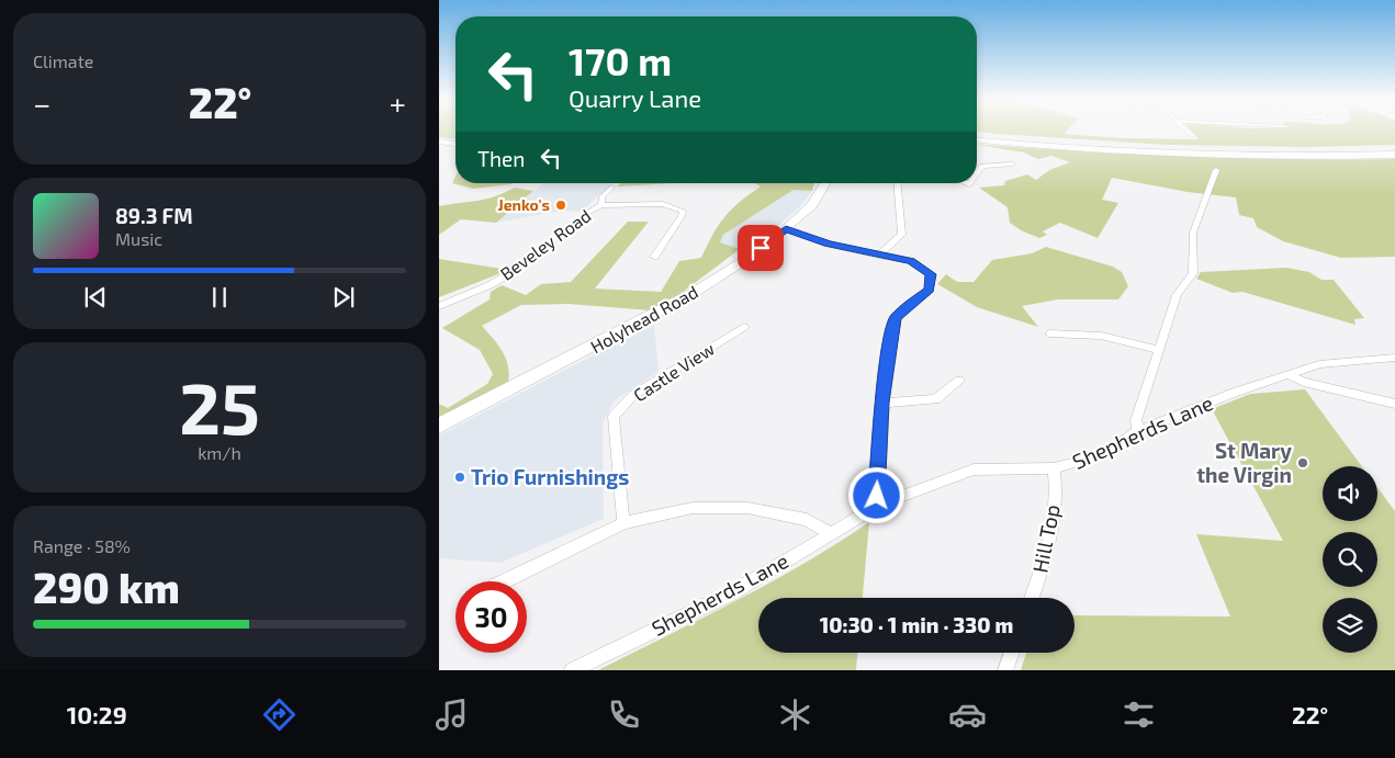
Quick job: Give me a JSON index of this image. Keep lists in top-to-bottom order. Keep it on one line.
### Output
{"streets":{"main road":["Holyhead Road"],"street":["Beveley Road","Castle View","Shepherds Lane","Hill Top"]},"crossings":[["Shepherds Lane","Hill Top"]],"places":["Jenko's","St Mary the Virgin","Trio Furnishings"],"page":{"tile":["Climate",["25","km/h"],["Range · 58%","290 km"]],"turn":["170 m","Quarry Lane"],"heat":["−","22°","+"],"then":"Then","song":["89.3 FM","Music"],"limit":"30","trip":"10:30 · 1 min · 330 m","tabs":["10:29","22°"]}}
